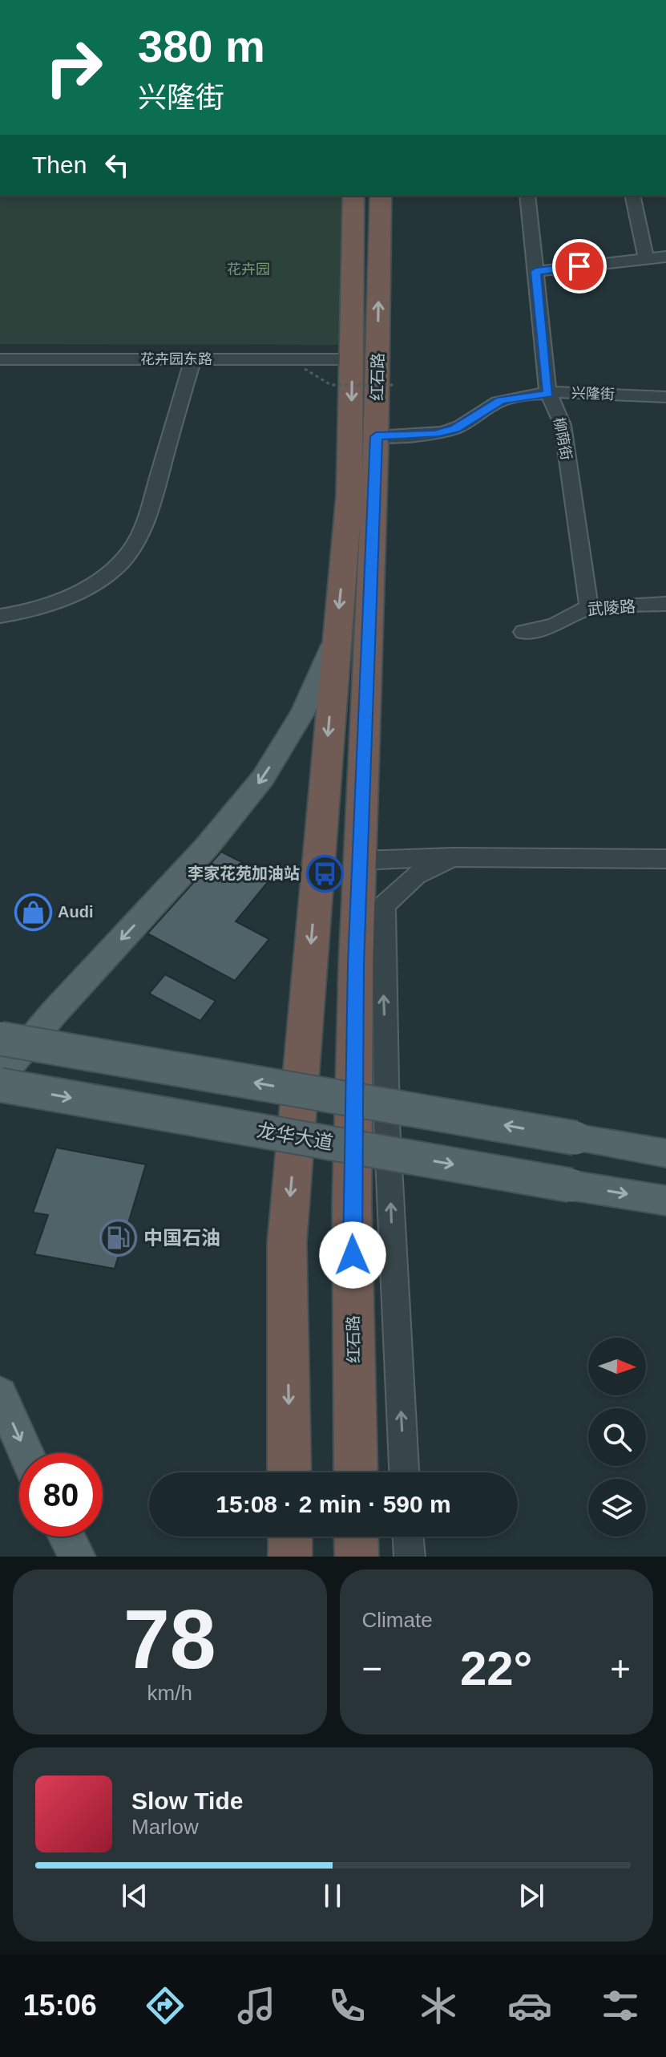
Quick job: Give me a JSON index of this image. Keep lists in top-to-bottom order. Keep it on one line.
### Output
{"streets":{"highway":["红石路"],"main road":["龙华大道"],"street":["花卉园东路","兴隆街","柳荫街","武陵路"]},"crossings":[["花卉园东路","红石路"],["红石路","兴隆街"],["兴隆街","柳荫街"],["柳荫街","武陵路"]],"parks":["花卉园"],"places":{"bus stop":["李家花苑加油站"],"shop":["Audi"],"fuel station":["中国石油"]},"north":"right","page":{"turn":["380 m","兴隆街"],"then":"Then","limit":"80","trip":"15:08 · 2 min · 590 m","tile":[["78","km/h"],"Climate"],"heat":["−","22°","+"],"song":["Slow Tide","Marlow"],"tabs":"15:06"}}
